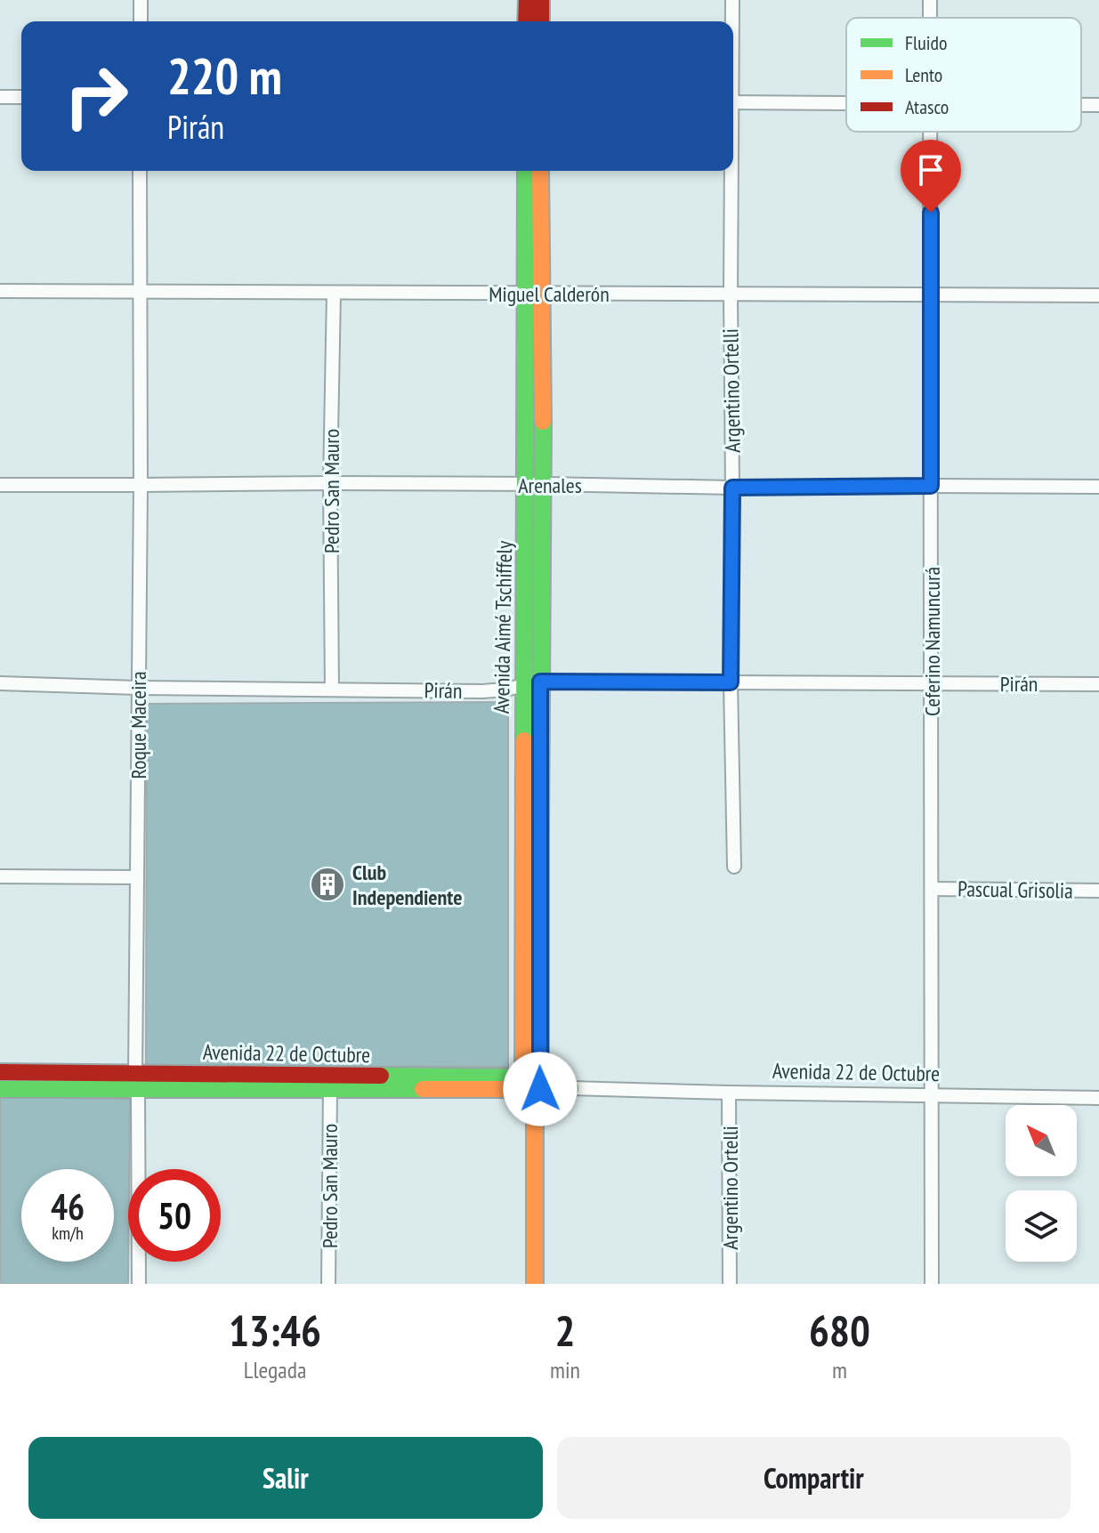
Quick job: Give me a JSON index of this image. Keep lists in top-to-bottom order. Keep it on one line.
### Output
{"streets":{"main road":["Avenida Aimé Tschiffely","Avenida 22 de Octubre"],"street":["Miguel Calderón","Argentino Ortelli","Arenales","Pedro San Mauro","Ceferino Namuncurá","Pirán","Roque Maceira","Pascual Grisolia"]},"crossings":[["Miguel Calderón","Argentino Ortelli"],["Miguel Calderón","Pedro San Mauro"],["Miguel Calderón","Avenida Aimé Tschiffely"],["Miguel Calderón","Ceferino Namuncurá"],["Miguel Calderón","Roque Maceira"],["Argentino Ortelli","Arenales"],["Argentino Ortelli","Pirán"],["Argentino Ortelli","Avenida 22 de Octubre"],["Arenales","Pedro San Mauro"],["Arenales","Avenida Aimé Tschiffely"],["Arenales","Ceferino Namuncurá"],["Arenales","Roque Maceira"],["Pedro San Mauro","Pirán"],["Pedro San Mauro","Avenida 22 de Octubre"],["Avenida Aimé Tschiffely","Pirán"],["Avenida Aimé Tschiffely","Avenida 22 de Octubre"],["Ceferino Namuncurá","Pirán"],["Ceferino Namuncurá","Pascual Grisolia"],["Ceferino Namuncurá","Avenida 22 de Octubre"],["Pirán","Roque Maceira"],["Roque Maceira","Avenida 22 de Octubre"]],"places":{"building":["Club Independiente"]},"legend":["Fluido","Lento","Atasco"],"north":"top left","page":{"turn":["220 m","Pirán"],"speed":"46 km/h","limit":"50","eta":["13:46","Llegada","2","min","680","m"],"buttons":["Salir","Compartir"]}}
